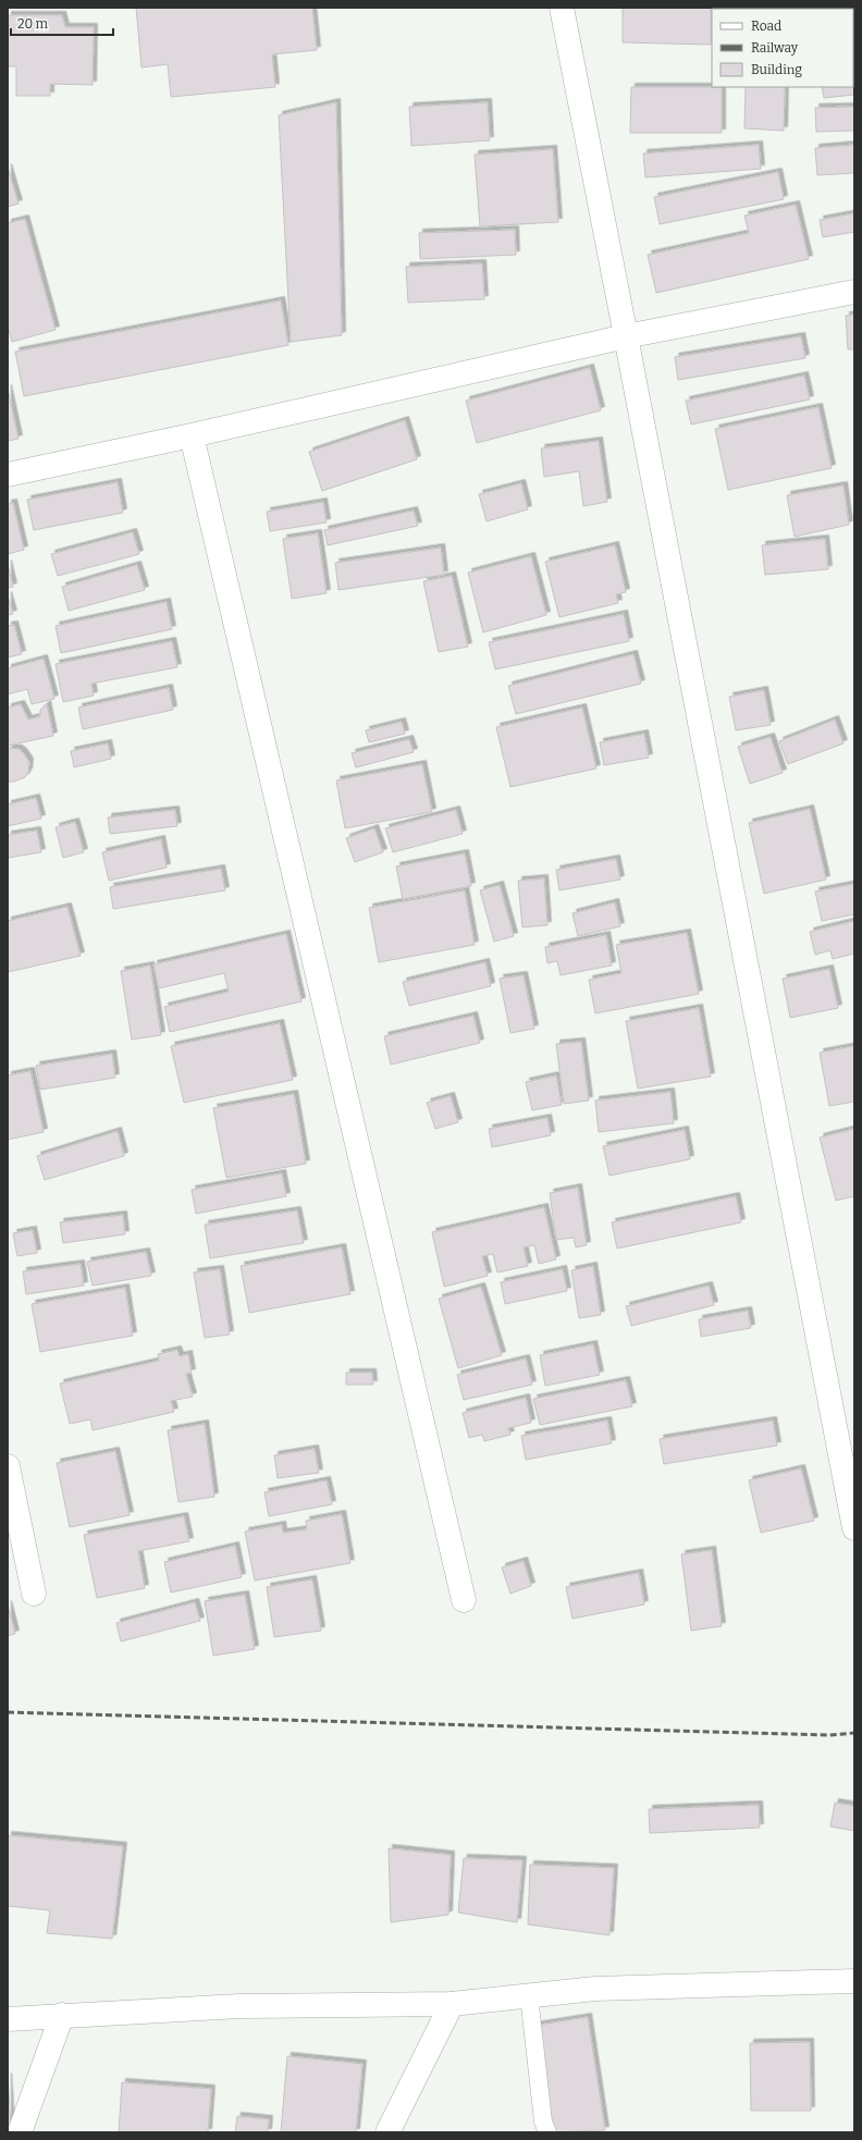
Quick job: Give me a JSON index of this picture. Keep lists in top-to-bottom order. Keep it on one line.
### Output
{"legend":["Road","Railway","Building"],"scale_bar":"20 m"}
